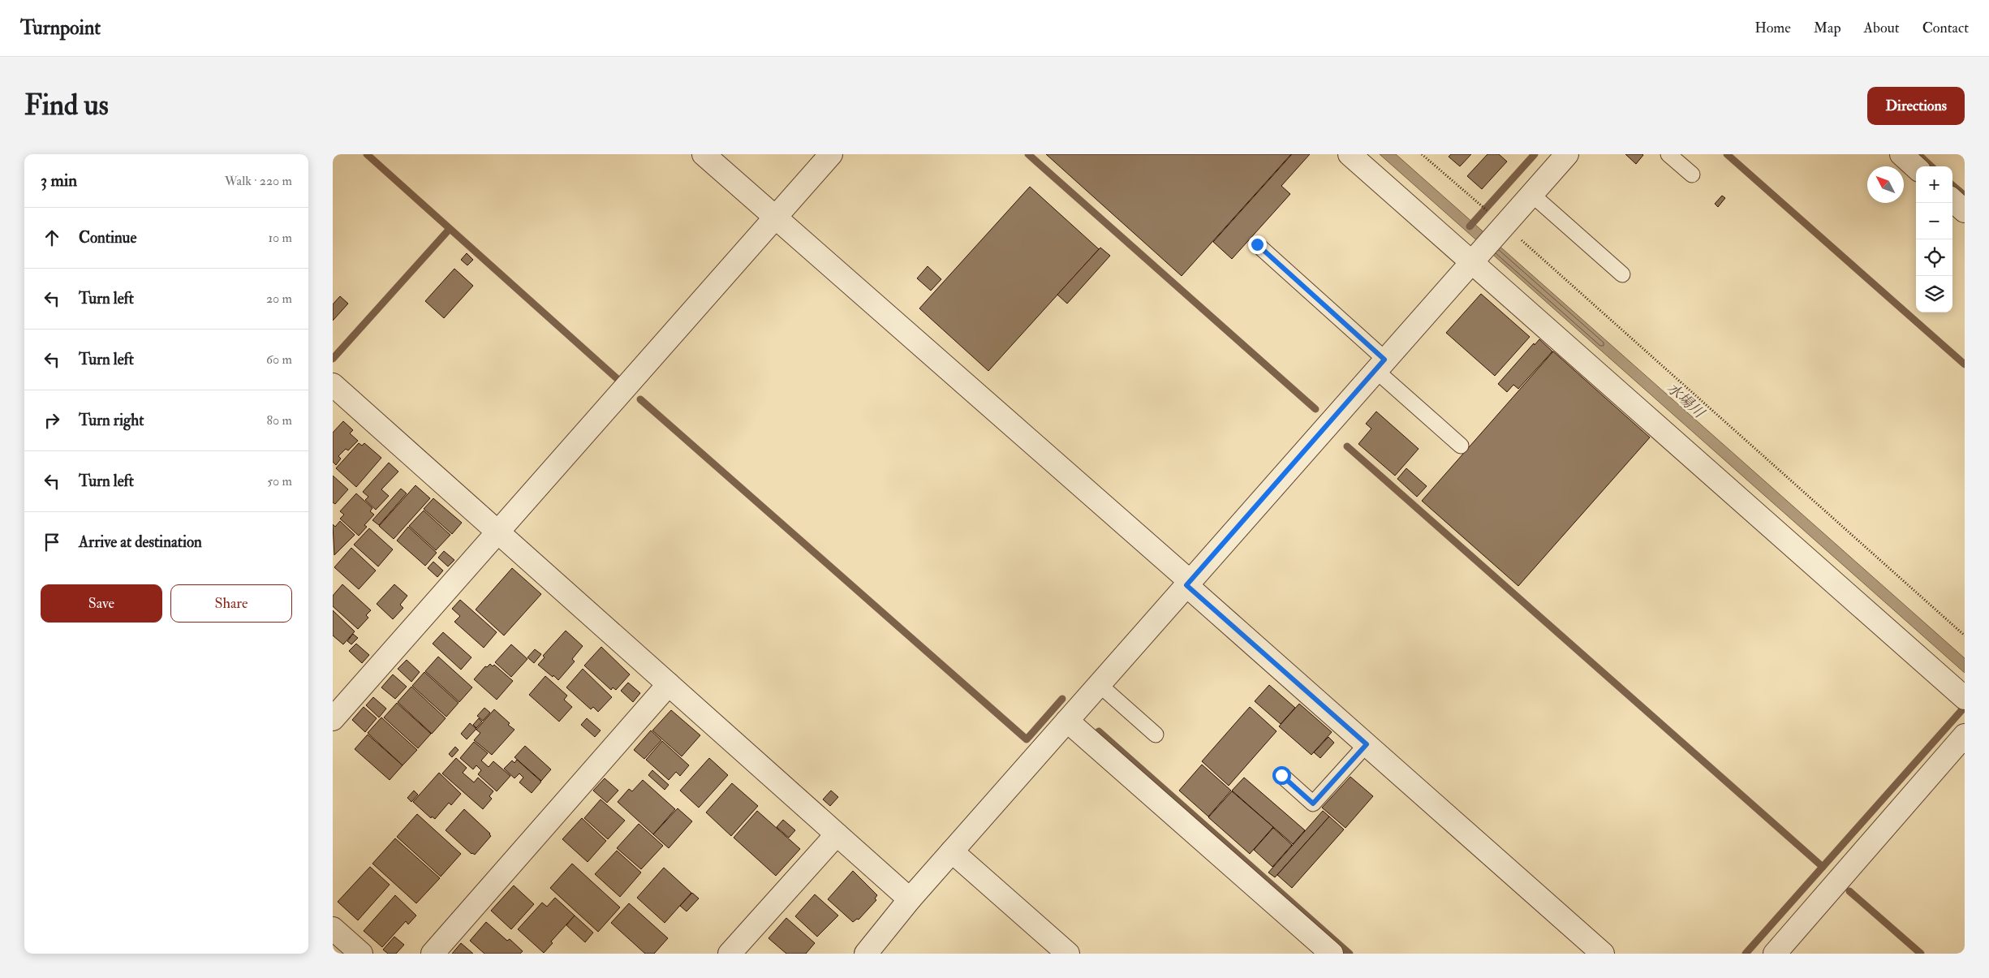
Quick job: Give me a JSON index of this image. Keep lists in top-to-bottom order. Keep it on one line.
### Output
{"water":["水場川"],"north":"top left","page":{"header":"Turnpoint","nav":["Home","Map","About","Contact"],"buttons":["Directions",["Save","Share"]],"title":"Find us","heading":["3 min","Walk · 220 m"],"map_buttons":["+","−"],"list":[["Continue","10 m"],["Turn left","20 m"],["Turn left","60 m"],["Turn right","80 m"],["Turn left","50 m"],"Arrive at destination"]}}
